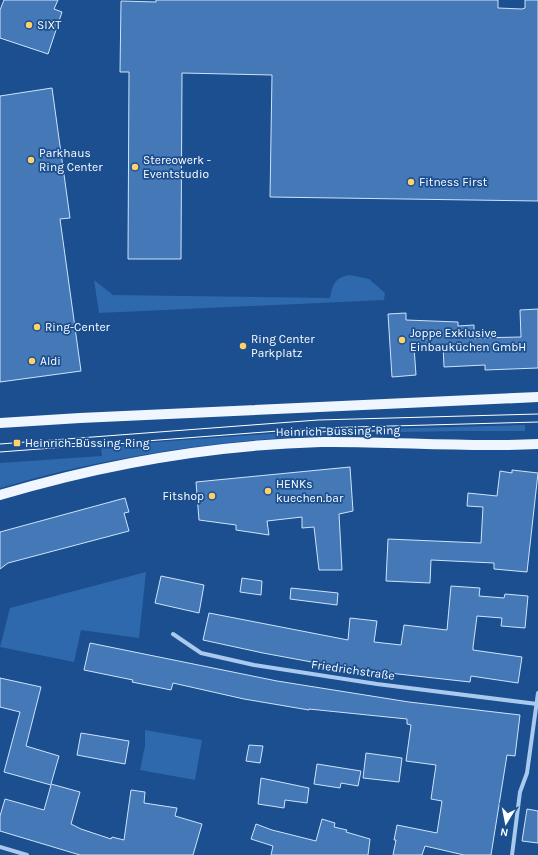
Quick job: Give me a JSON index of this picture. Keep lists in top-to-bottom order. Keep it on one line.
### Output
{"streets":{"main road":["Heinrich-Büssing-Ring"],"street":["Friedrichstraße"]},"places":{"other":["SIXT","Parkhaus Ring Center","Stereowerk - Eventstudio","Fitness First","Ring-Center","Joppe Exklusive Einbauküchen GmbH","Ring Center Parkplatz","Aldi","HENKs kuechen.bar","Fitshop"],"transit":["Heinrich-Büssing-Ring"]},"north":"bottom"}
